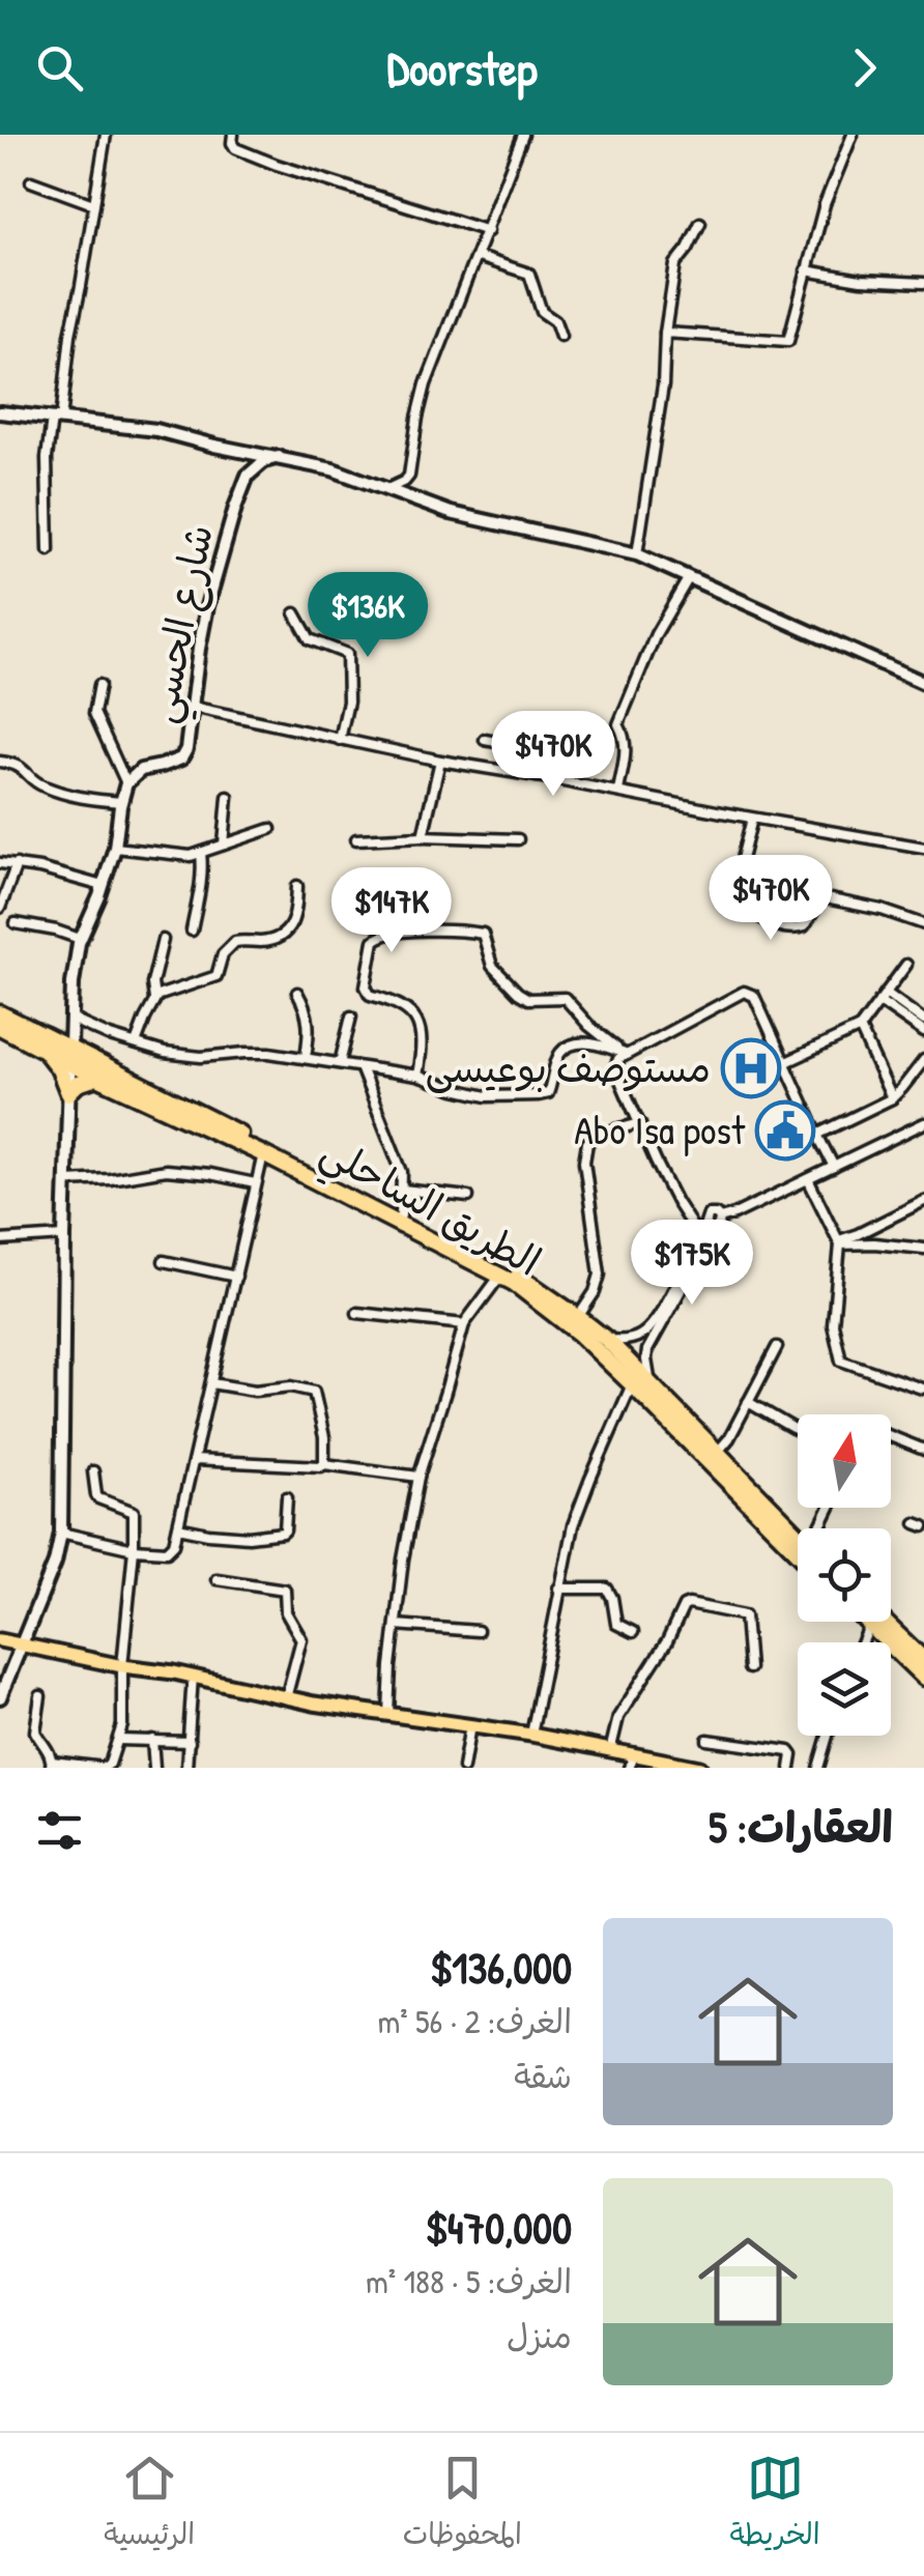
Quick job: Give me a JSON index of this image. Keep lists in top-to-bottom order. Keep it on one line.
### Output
{"streets":{"highway":["الطريق الساحلي"],"street":["شارع الحسي"]},"places":{"hospital":["مستوصف بوعيسى"],"public building":["Abo Isa post"]},"north":"top","page":{"header":"Doorstep","price":["$136K","$470K","$470K","$147K","$175K"],"heading":"العقارات: 5","list":[{"name":"$136,000","note":"الغرف: 2 · 56 m² · شقة"},{"name":"$470,000","note":"الغرف: 5 · 188 m² · منزل"}],"tabs":["الخريطة","المحفوظات","الرئيسية"]}}
